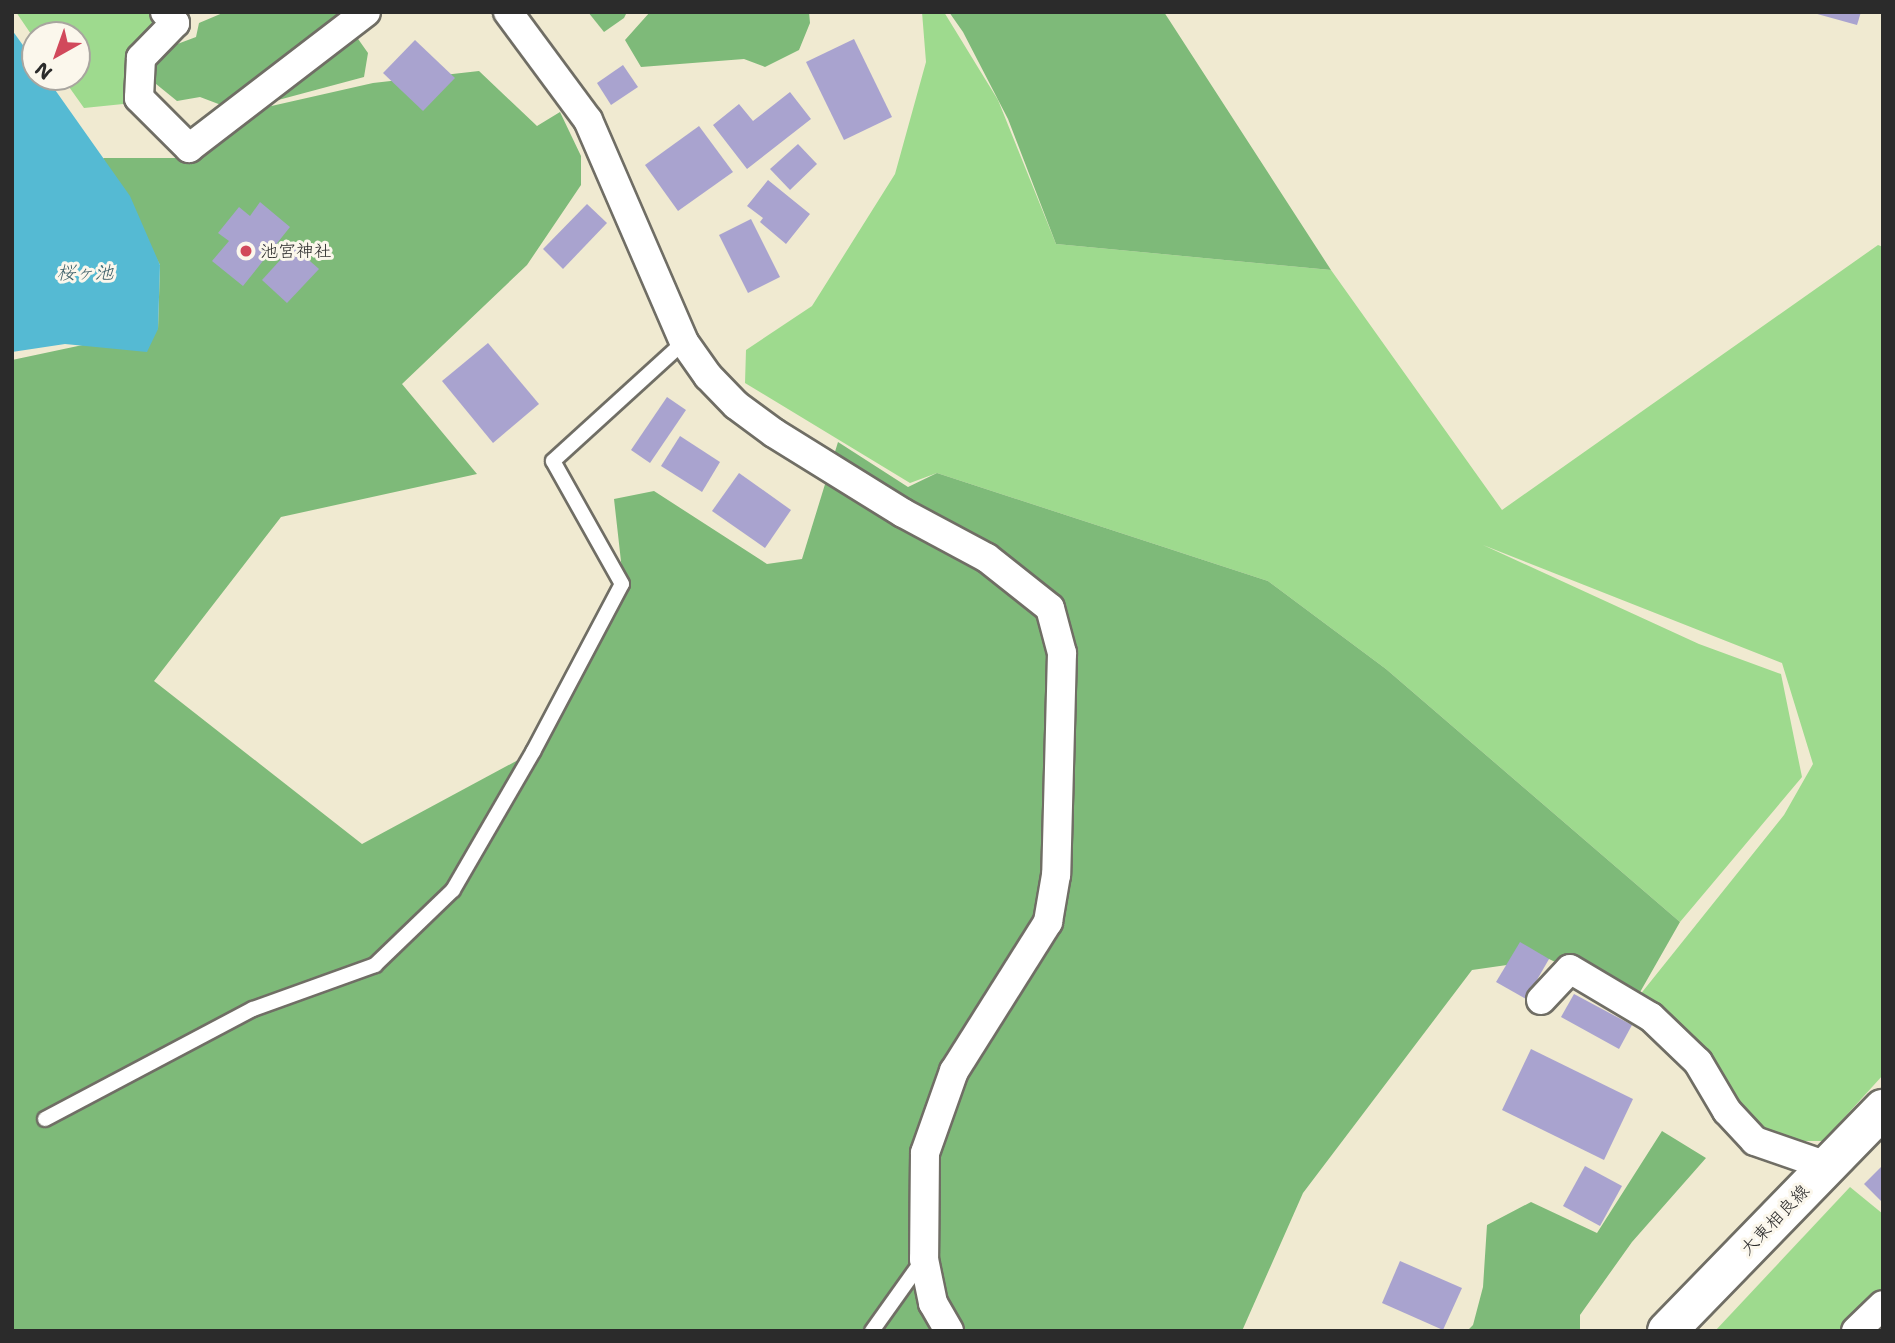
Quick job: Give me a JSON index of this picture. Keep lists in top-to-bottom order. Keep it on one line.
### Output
{"streets":{"main road":["大東相良線"]},"water":["桜ヶ池"],"places":["池宮神社"],"north":"bottom left"}
